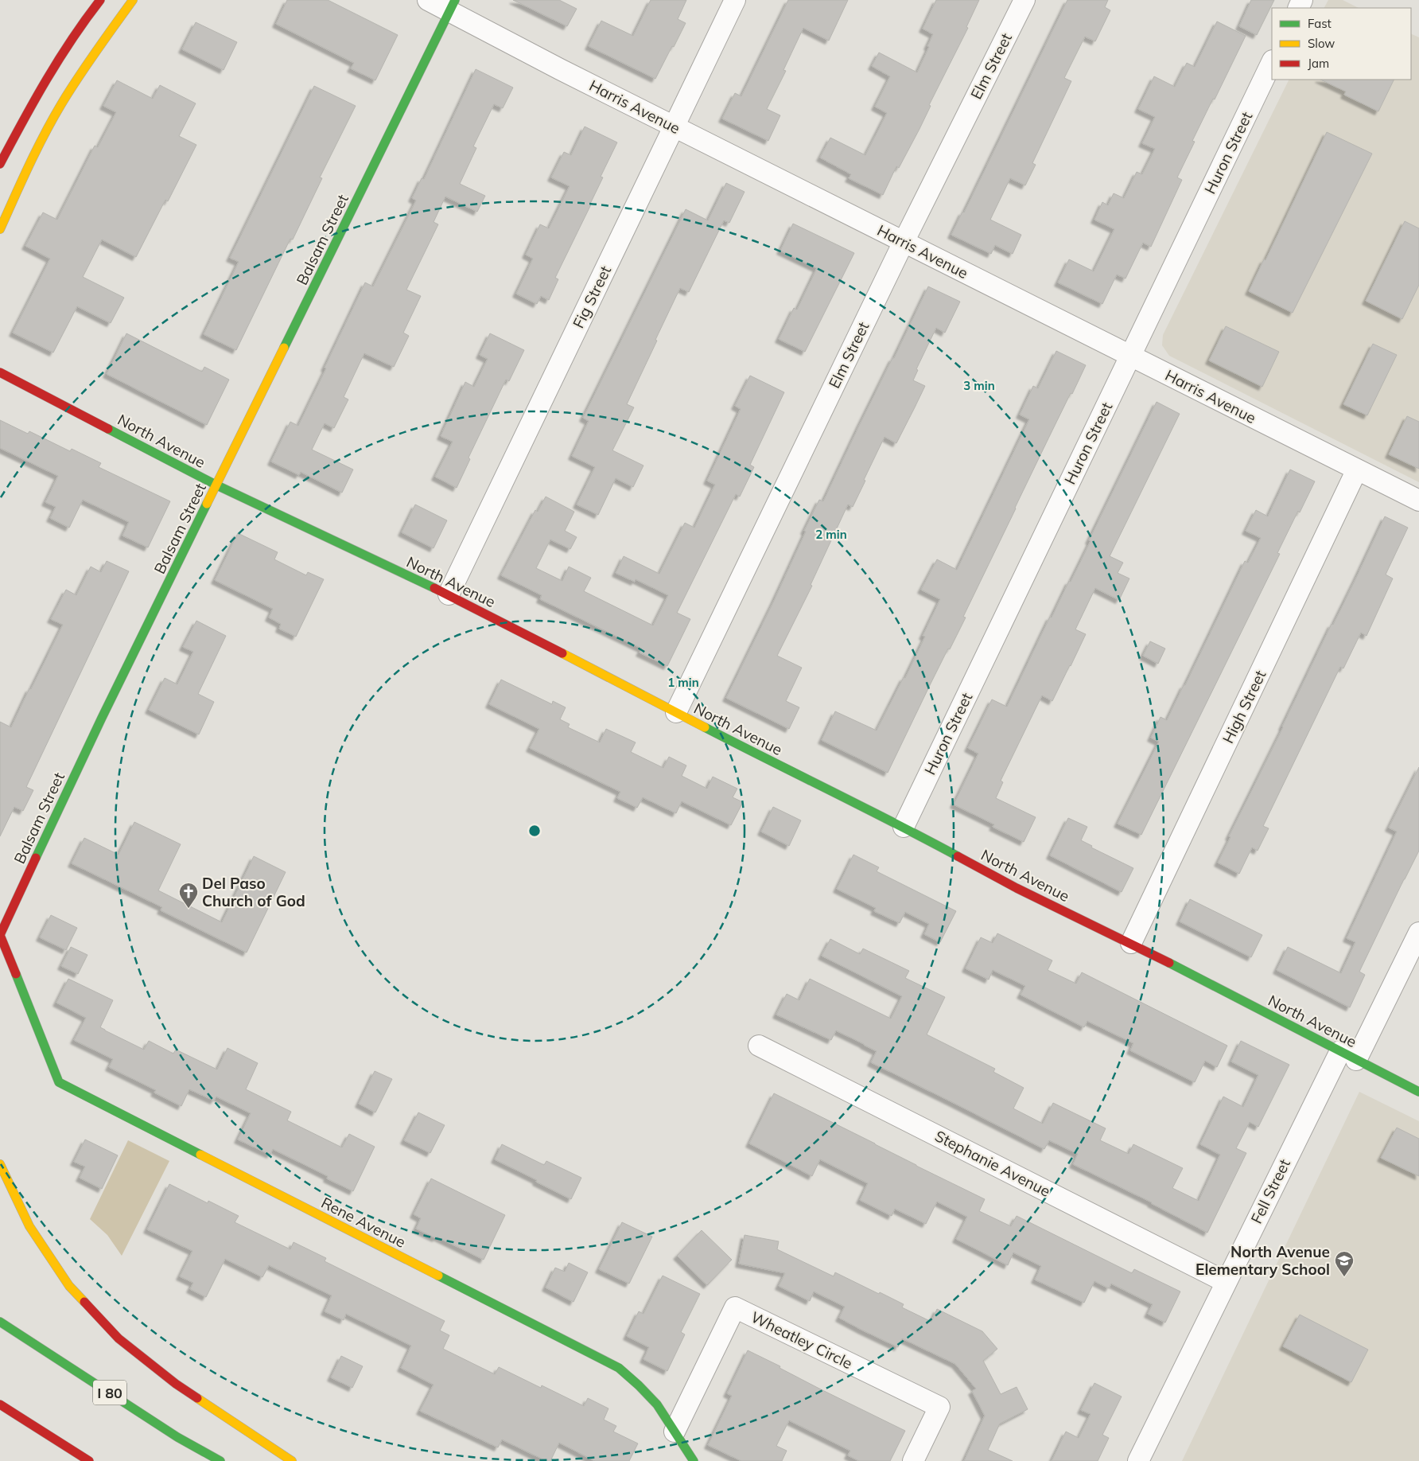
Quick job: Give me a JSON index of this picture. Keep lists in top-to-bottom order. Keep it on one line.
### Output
{"streets":{"main road":["Balsam Street","North Avenue","Rene Avenue","I 80"],"street":["Elm Street","Harris Avenue","Huron Street","Fig Street","High Street","Stephanie Avenue","Fell Street","Wheatley Circle"]},"crossings":[["Elm Street","Harris Avenue"],["Elm Street","North Avenue"],["Harris Avenue","Huron Street"],["Harris Avenue","Balsam Street"],["Harris Avenue","Fig Street"],["Harris Avenue","High Street"],["Huron Street","North Avenue"],["Balsam Street","North Avenue"],["Balsam Street","Rene Avenue"],["Fig Street","North Avenue"],["North Avenue","High Street"],["North Avenue","Fell Street"],["Stephanie Avenue","Fell Street"],["Rene Avenue","Wheatley Circle"]],"places":{"church":["Del Paso Church of God"],"school or university":["North Avenue Elementary School"]},"legend":["Fast","Slow","Jam"],"rings":["3 min","2 min","1 min"]}
